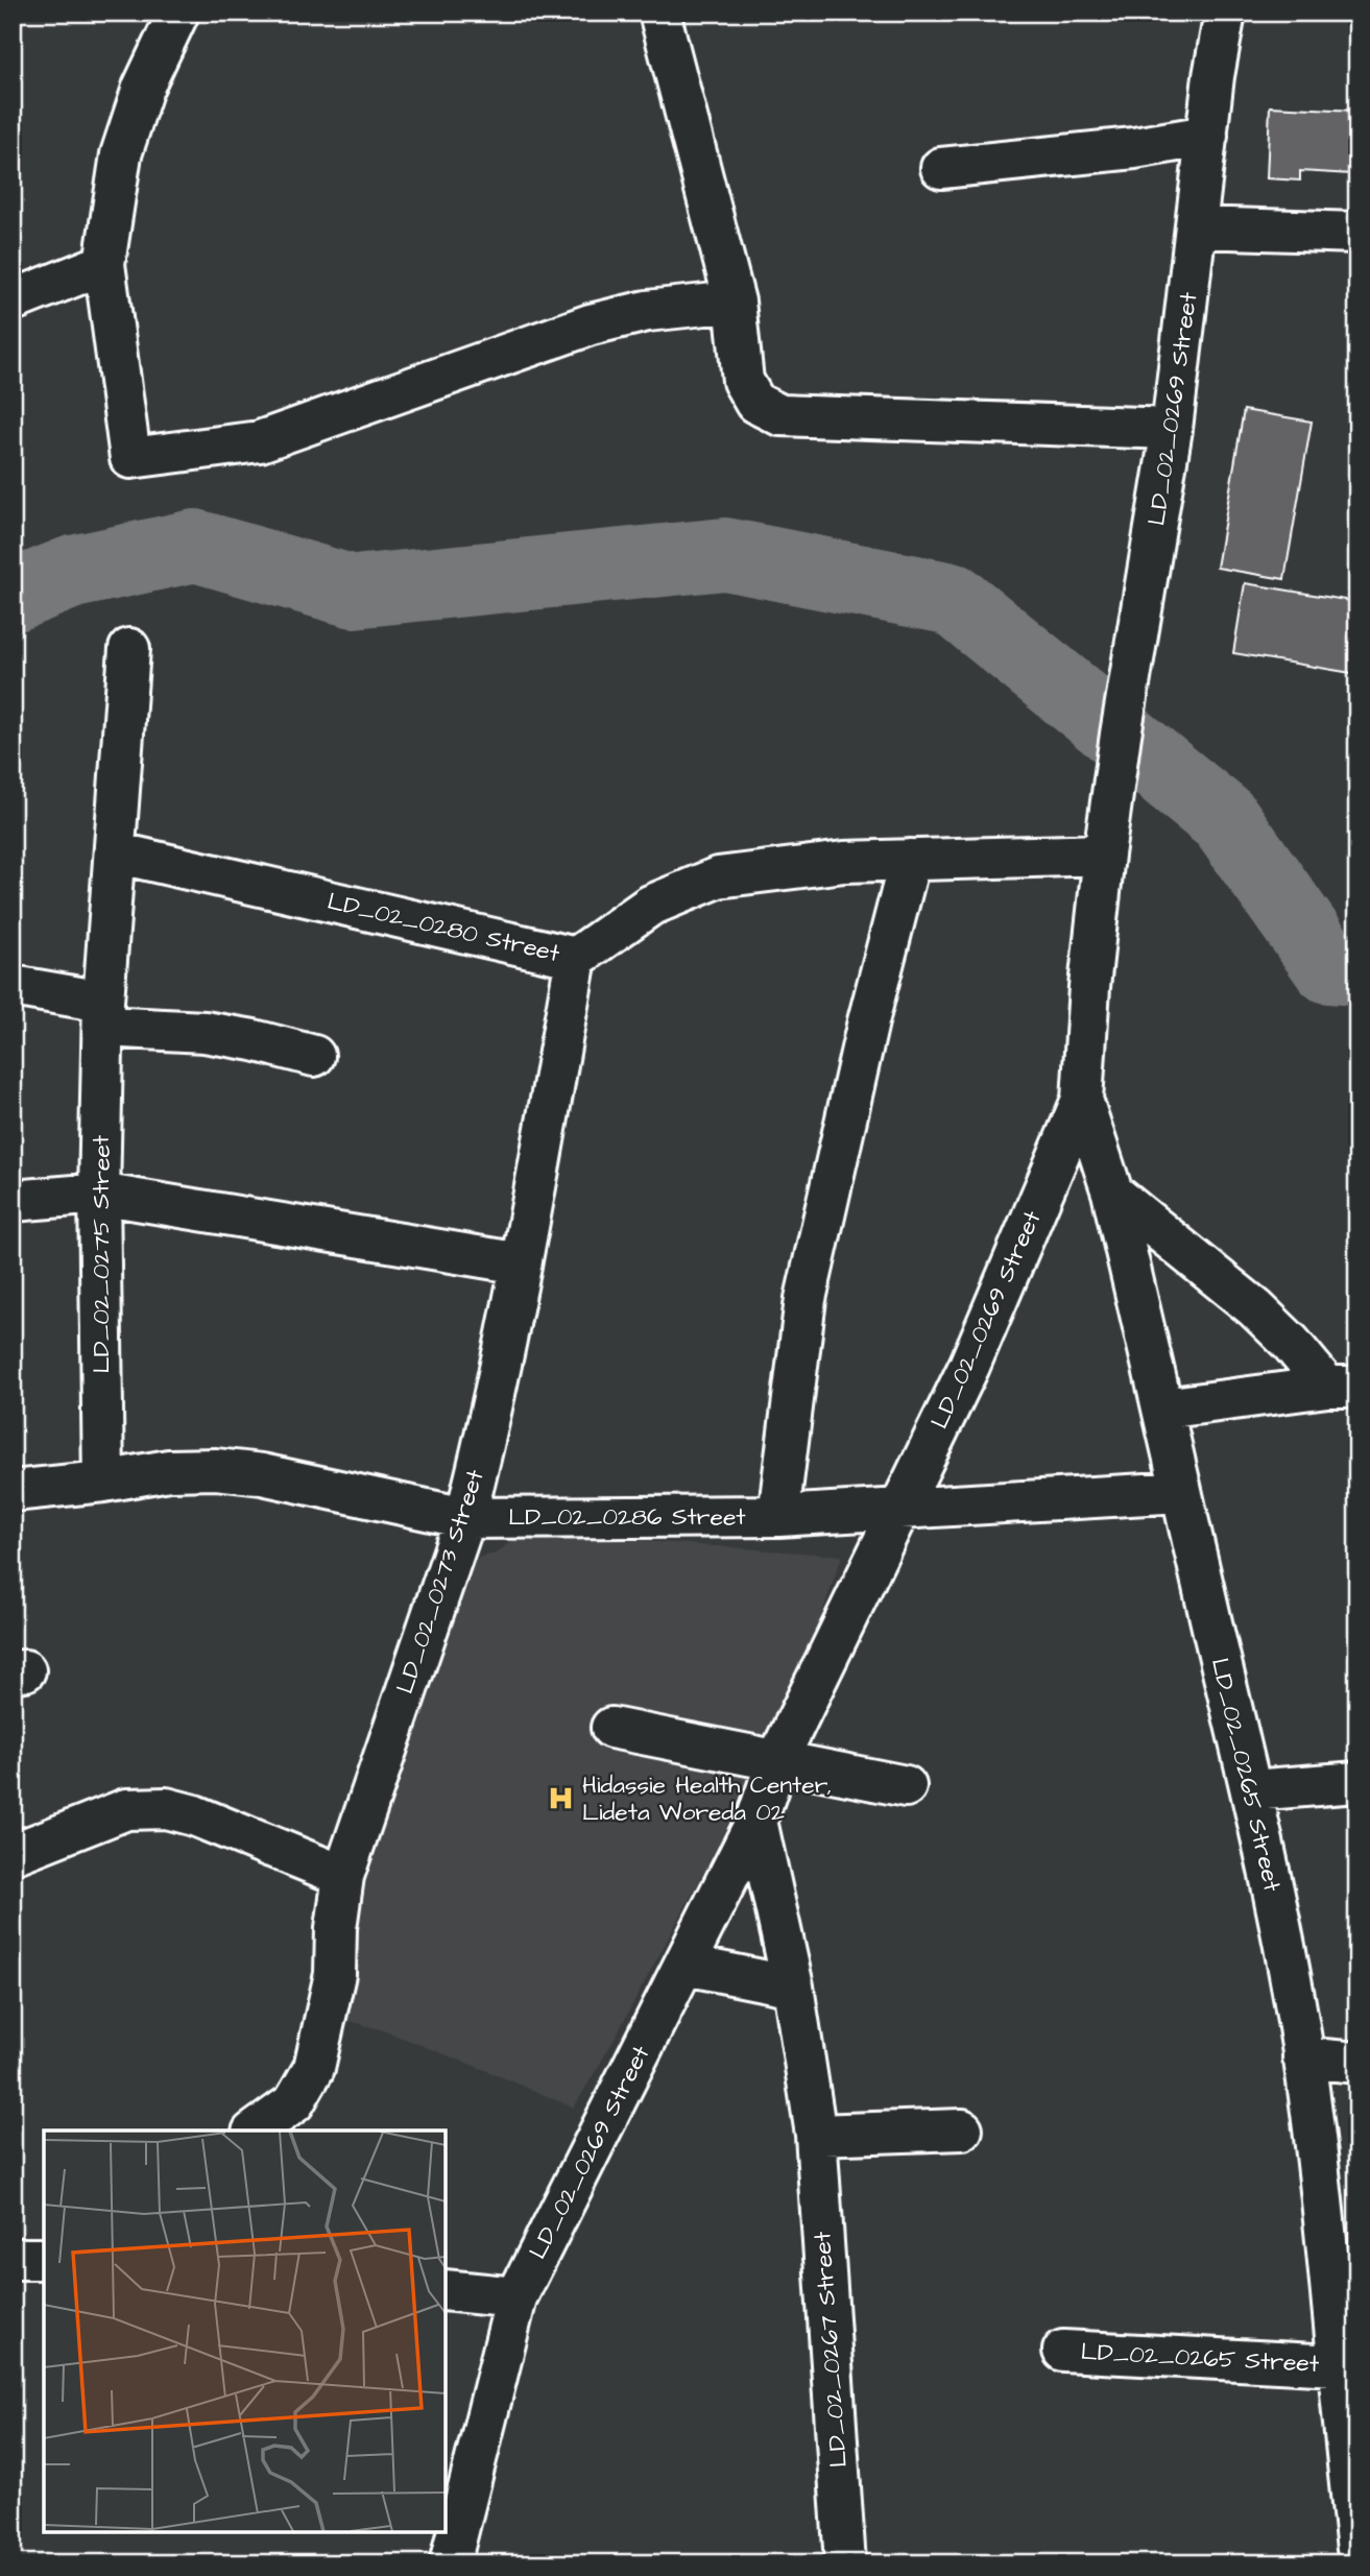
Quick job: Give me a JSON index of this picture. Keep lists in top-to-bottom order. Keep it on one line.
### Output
{"streets":{"street":["LD_02_0269 Street","LD_02_0280 Street","LD_02_0275 Street","LD_02_0286 Street","LD_02_0273 Street","LD_02_0265 Street","LD_02_0267 Street"]},"crossings":[["LD_02_0269 Street","LD_02_0280 Street"],["LD_02_0269 Street","LD_02_0286 Street"],["LD_02_0269 Street","LD_02_0265 Street"],["LD_02_0269 Street","LD_02_0267 Street"],["LD_02_0280 Street","LD_02_0275 Street"],["LD_02_0280 Street","LD_02_0273 Street"],["LD_02_0275 Street","LD_02_0286 Street"],["LD_02_0286 Street","LD_02_0273 Street"],["LD_02_0286 Street","LD_02_0265 Street"]],"places":{"hospital":["Hidassie Health Center, Lideta Woreda 02"]}}
